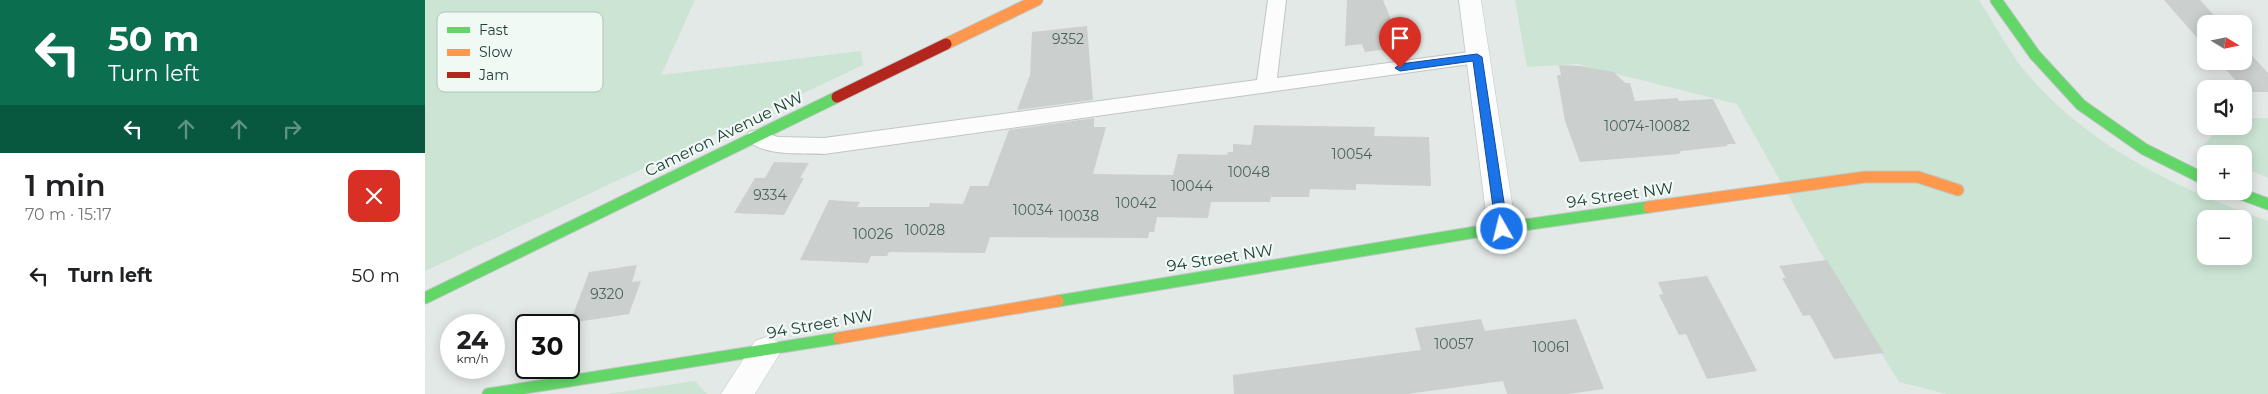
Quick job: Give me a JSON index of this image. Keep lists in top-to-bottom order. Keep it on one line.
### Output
{"streets":{"street":["Cameron Avenue NW","94 Street NW"]},"house_numbers":["9352","10074-10082","10054","10048","10044","9334","10042","10034","10038","10028","10026","9320","10057","10061"],"legend":["Fast","Slow","Jam"],"north":"right","page":{"turn":["50 m","Turn left"],"map_buttons":["+","−"],"heading":["1 min","70 m · 15:17"],"list":[{"name":"Turn left","value":"50 m"}],"speed":"24 km/h","limit":"30"}}
